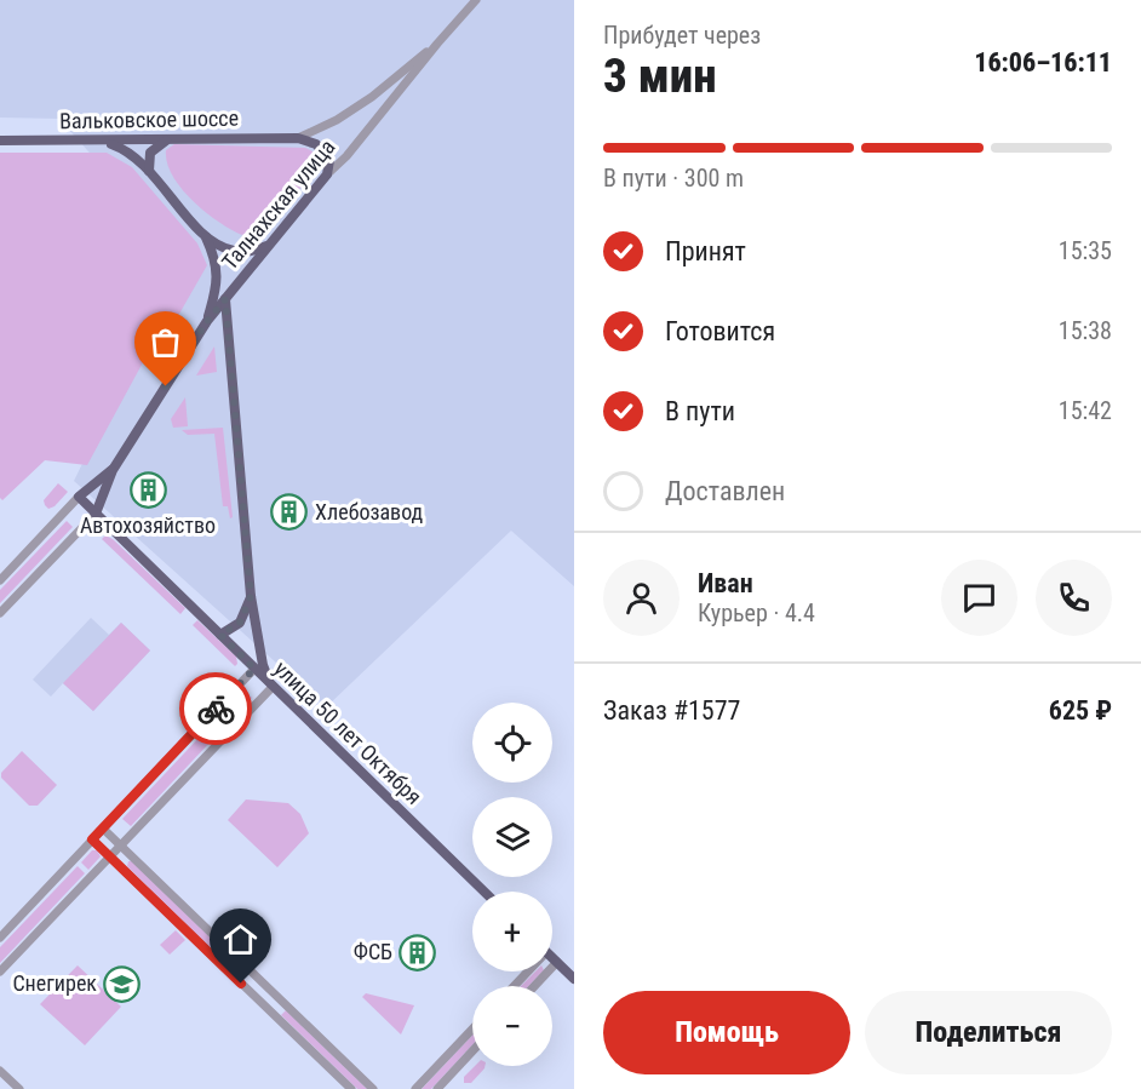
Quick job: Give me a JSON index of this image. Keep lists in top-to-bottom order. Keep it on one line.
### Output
{"streets":{"main road":["Вальковское шоссе","Талнахская улица","улица 50 лет Октября"]},"crossings":[["Вальковское шоссе","Талнахская улица"],["Талнахская улица","улица 50 лет Октября"]],"places":{"building":["Автохозяйство","Хлебозавод","ФСБ"],"school or university":["Снегирек"]},"page":{"heading":["3 мин","Прибудет через","16:06–16:11"],"panel":["Иван","Курьер · 4.4","Заказ #1577","625 ₽"],"bar":"В пути · 300 m","list":[["Принят","15:35"],["Готовится","15:38"],["В пути","15:42"],"Доставлен"],"map_buttons":["+","−"],"buttons":["Помощь","Поделиться"]}}
